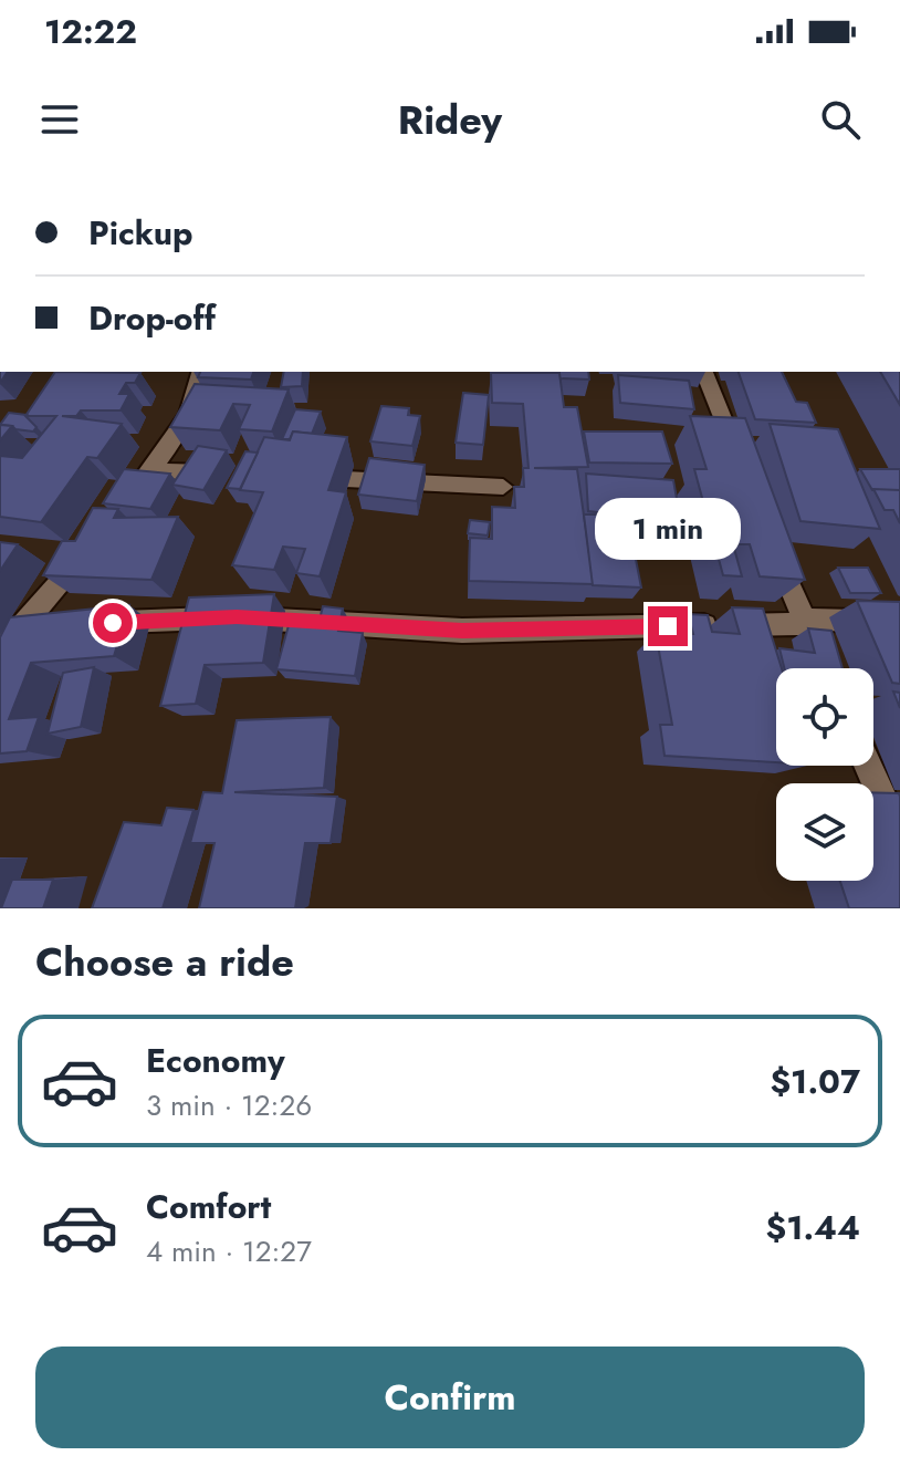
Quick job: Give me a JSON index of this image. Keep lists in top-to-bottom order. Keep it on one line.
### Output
{"page":{"status":"12:22","header":"Ridey","banner":["Pickup","Drop-off"],"bubble":"1 min","heading":"Choose a ride","list":[{"name":"Economy","note":"3 min · 12:26","value":"$1.07"},{"name":"Comfort","note":"4 min · 12:27","value":"$1.44"}],"buttons":"Confirm"}}
